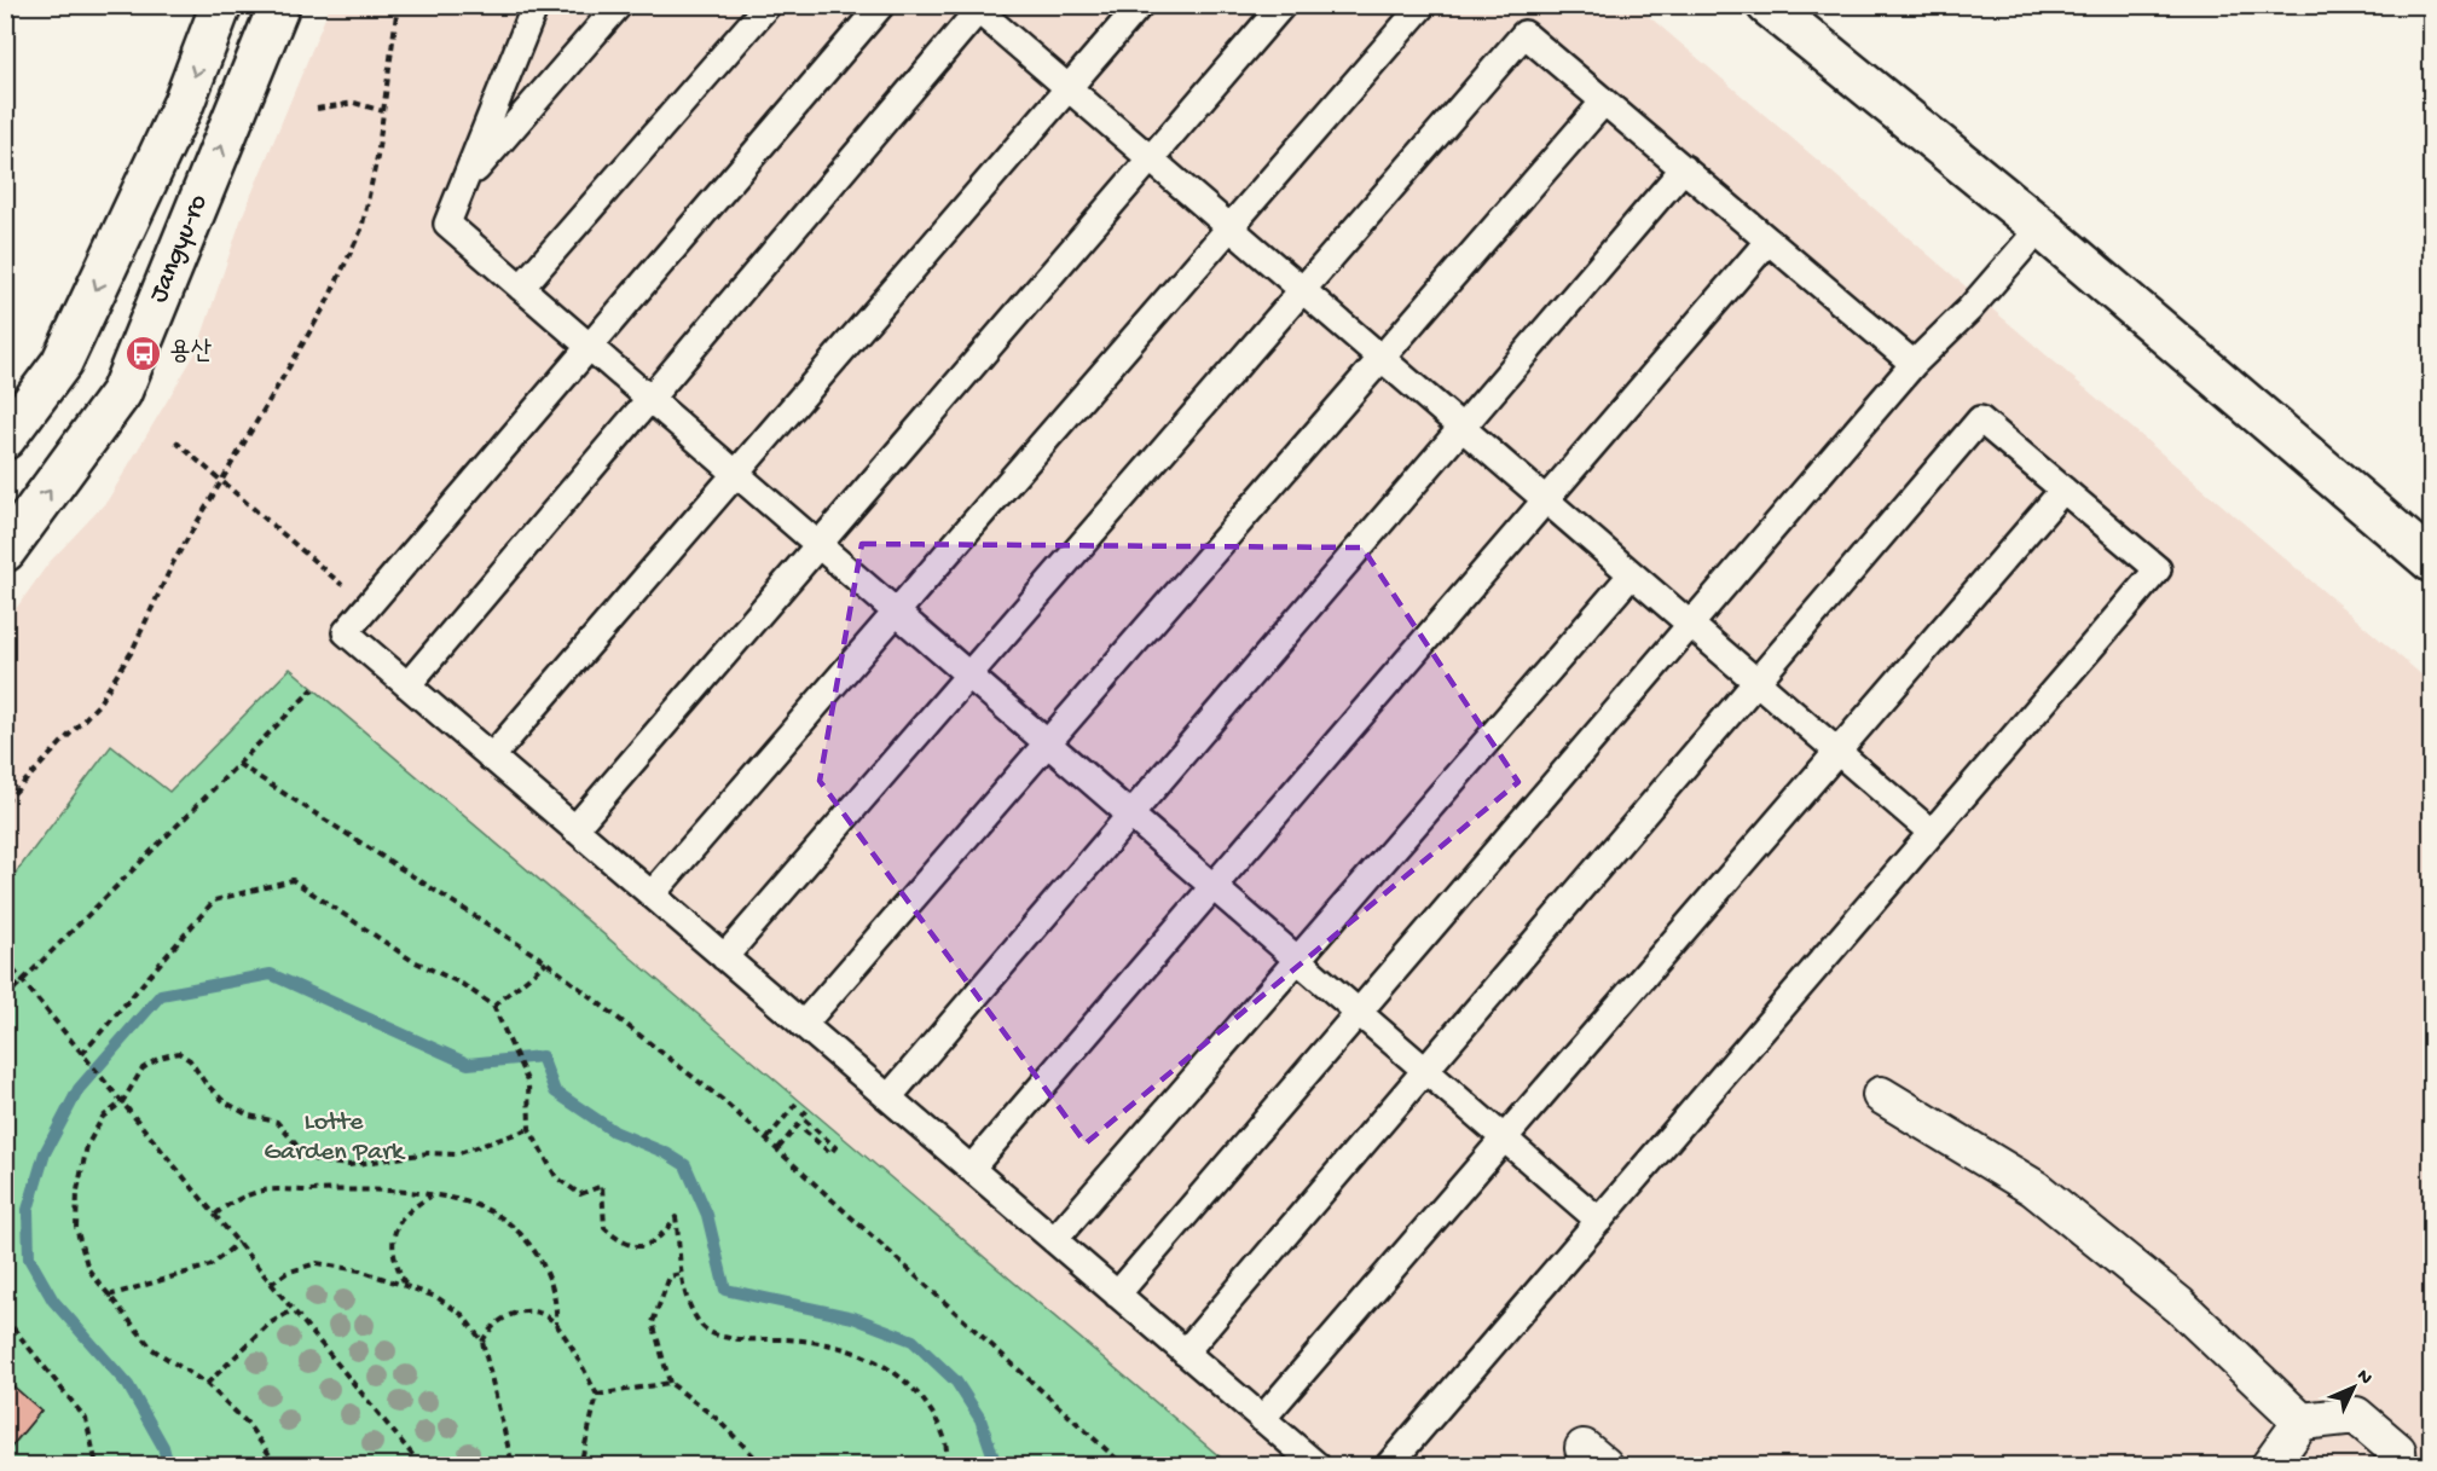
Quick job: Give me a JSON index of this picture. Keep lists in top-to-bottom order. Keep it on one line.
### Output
{"streets":{"main road":["Jangyu-ro"]},"parks":["Lotte Garden Park"],"places":{"bus stop":["용산"]},"north":"top right"}
